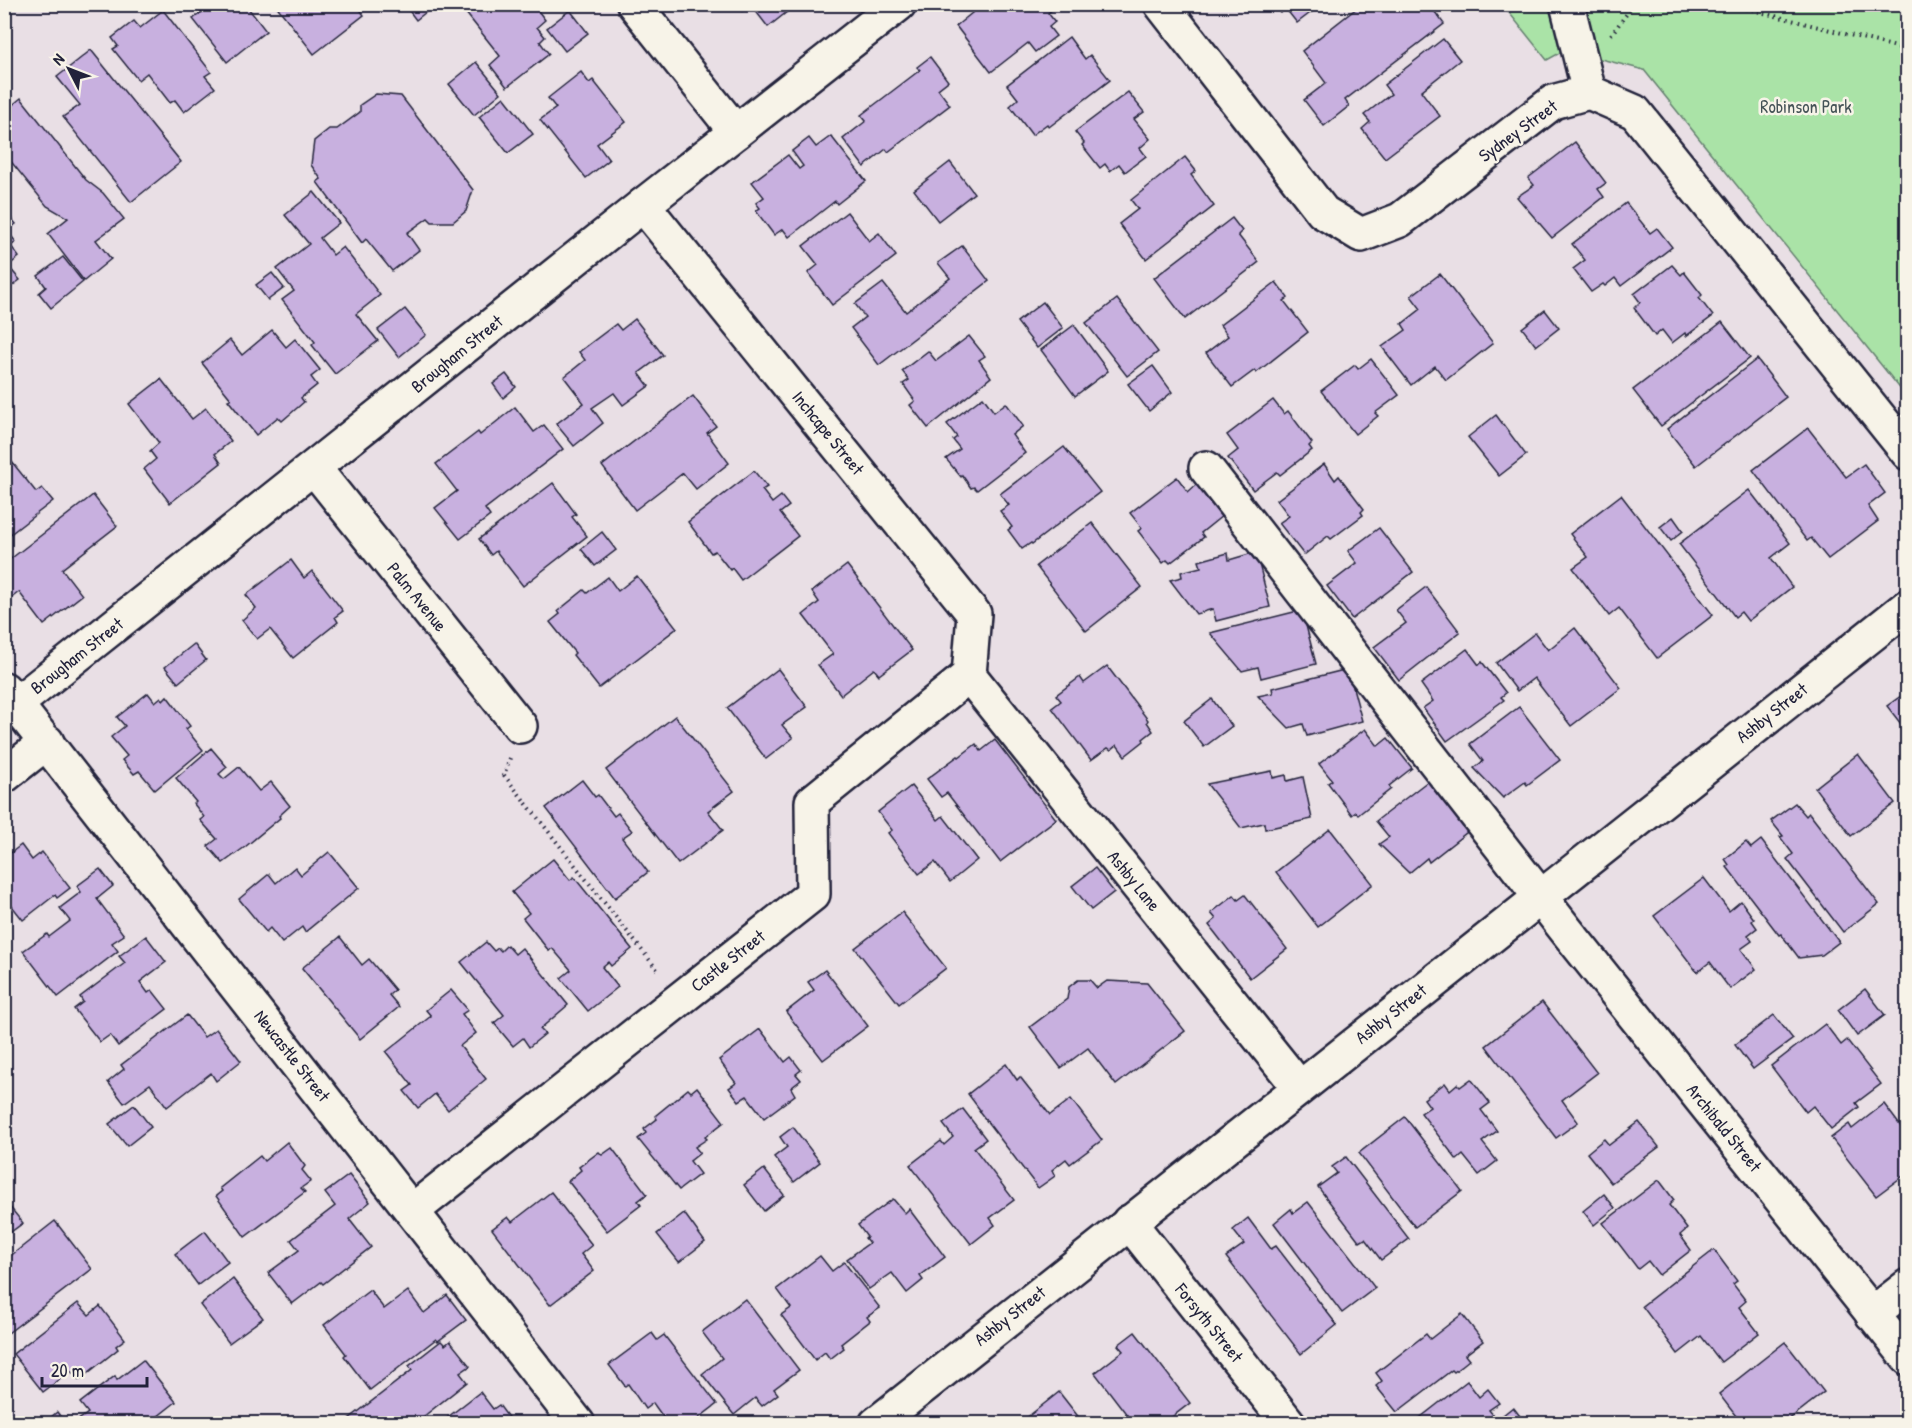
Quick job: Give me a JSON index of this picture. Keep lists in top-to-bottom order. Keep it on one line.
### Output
{"streets":{"street":["Sydney Street","Brougham Street","Inchcape Street","Palm Avenue","Ashby Street","Ashby Lane","Castle Street","Newcastle Street","Archibald Street","Forsyth Street"]},"crossings":[["Brougham Street","Inchcape Street"],["Brougham Street","Palm Avenue"],["Brougham Street","Newcastle Street"],["Inchcape Street","Ashby Lane"],["Inchcape Street","Castle Street"],["Ashby Street","Ashby Lane"],["Ashby Street","Archibald Street"],["Ashby Street","Forsyth Street"],["Ashby Lane","Castle Street"],["Castle Street","Newcastle Street"]],"parks":["Robinson Park"],"scale_bar":"20 m","north":"top left"}
